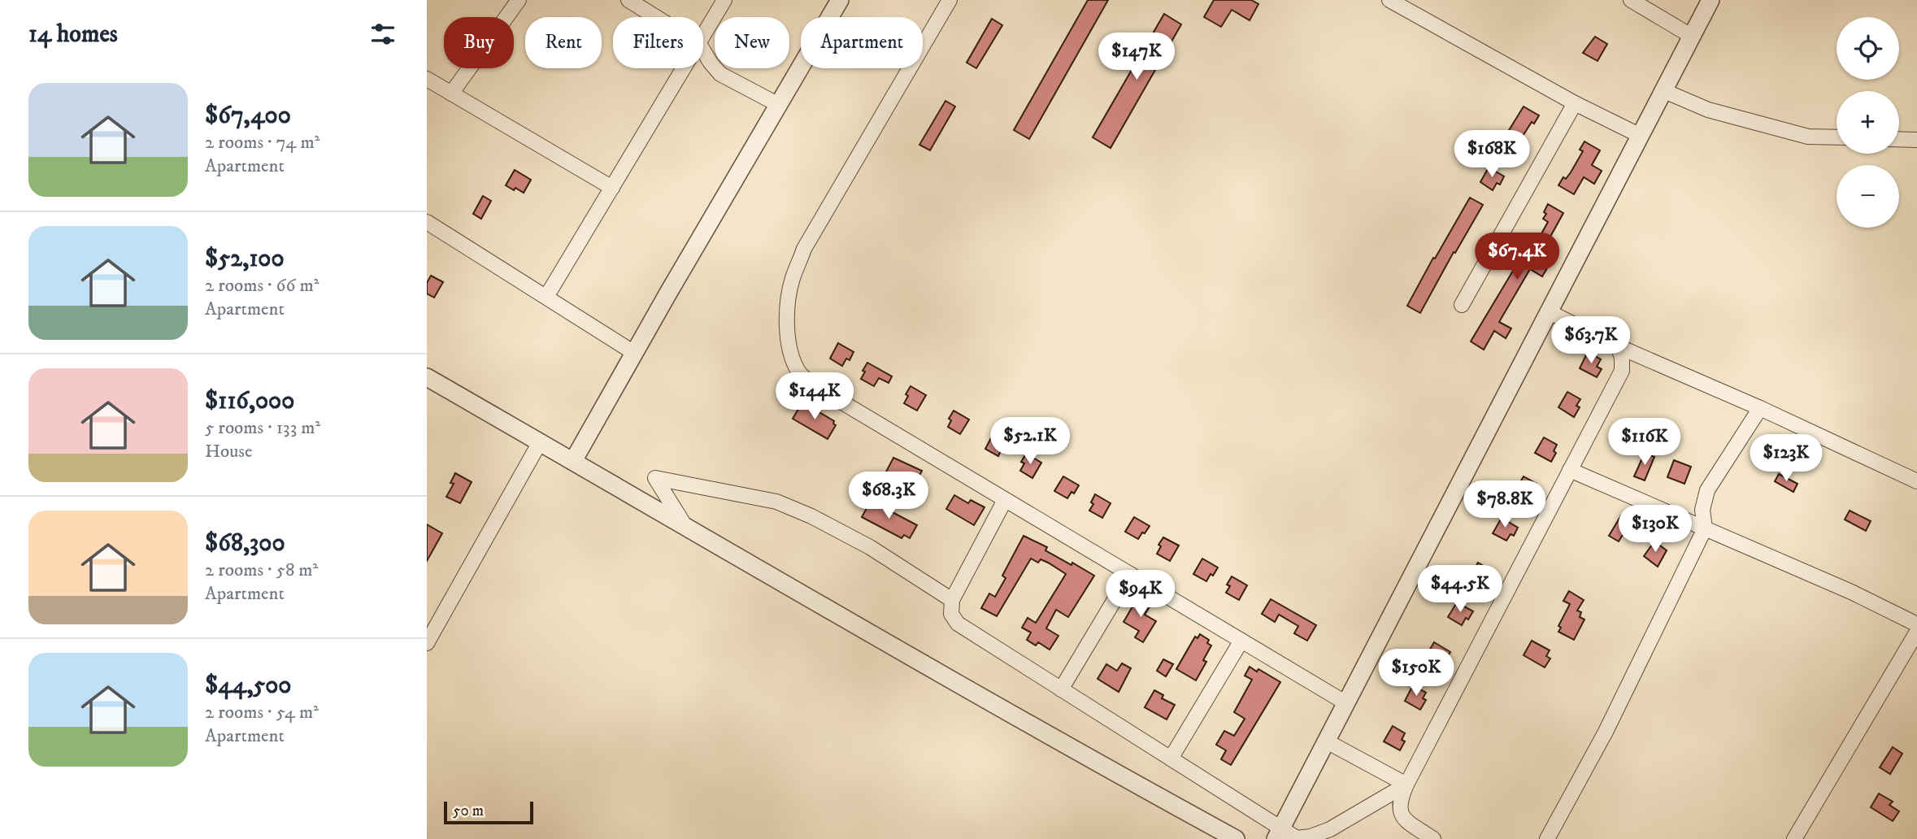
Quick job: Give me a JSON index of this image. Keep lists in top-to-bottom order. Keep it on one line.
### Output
{"scale_bar":"50 m","page":{"heading":"14 homes","map_buttons":["+","−"],"chip":["Buy","Rent","Filters","New","Apartment"],"price":["$147K","$168K","$67.4K","$63.7K","$144K","$52.1K","$116K","$123K","$68.3K","$78.8K","$130K","$44.5K","$94K","$150K"],"list":[{"name":"$67,400","note":"2 rooms · 74 m² · Apartment"},{"name":"$52,100","note":"2 rooms · 66 m² · Apartment"},{"name":"$116,000","note":"5 rooms · 133 m² · House"},{"name":"$68,300","note":"2 rooms · 58 m² · Apartment"},{"name":"$44,500","note":"2 rooms · 54 m² · Apartment"}],"scale":"50 m"}}
